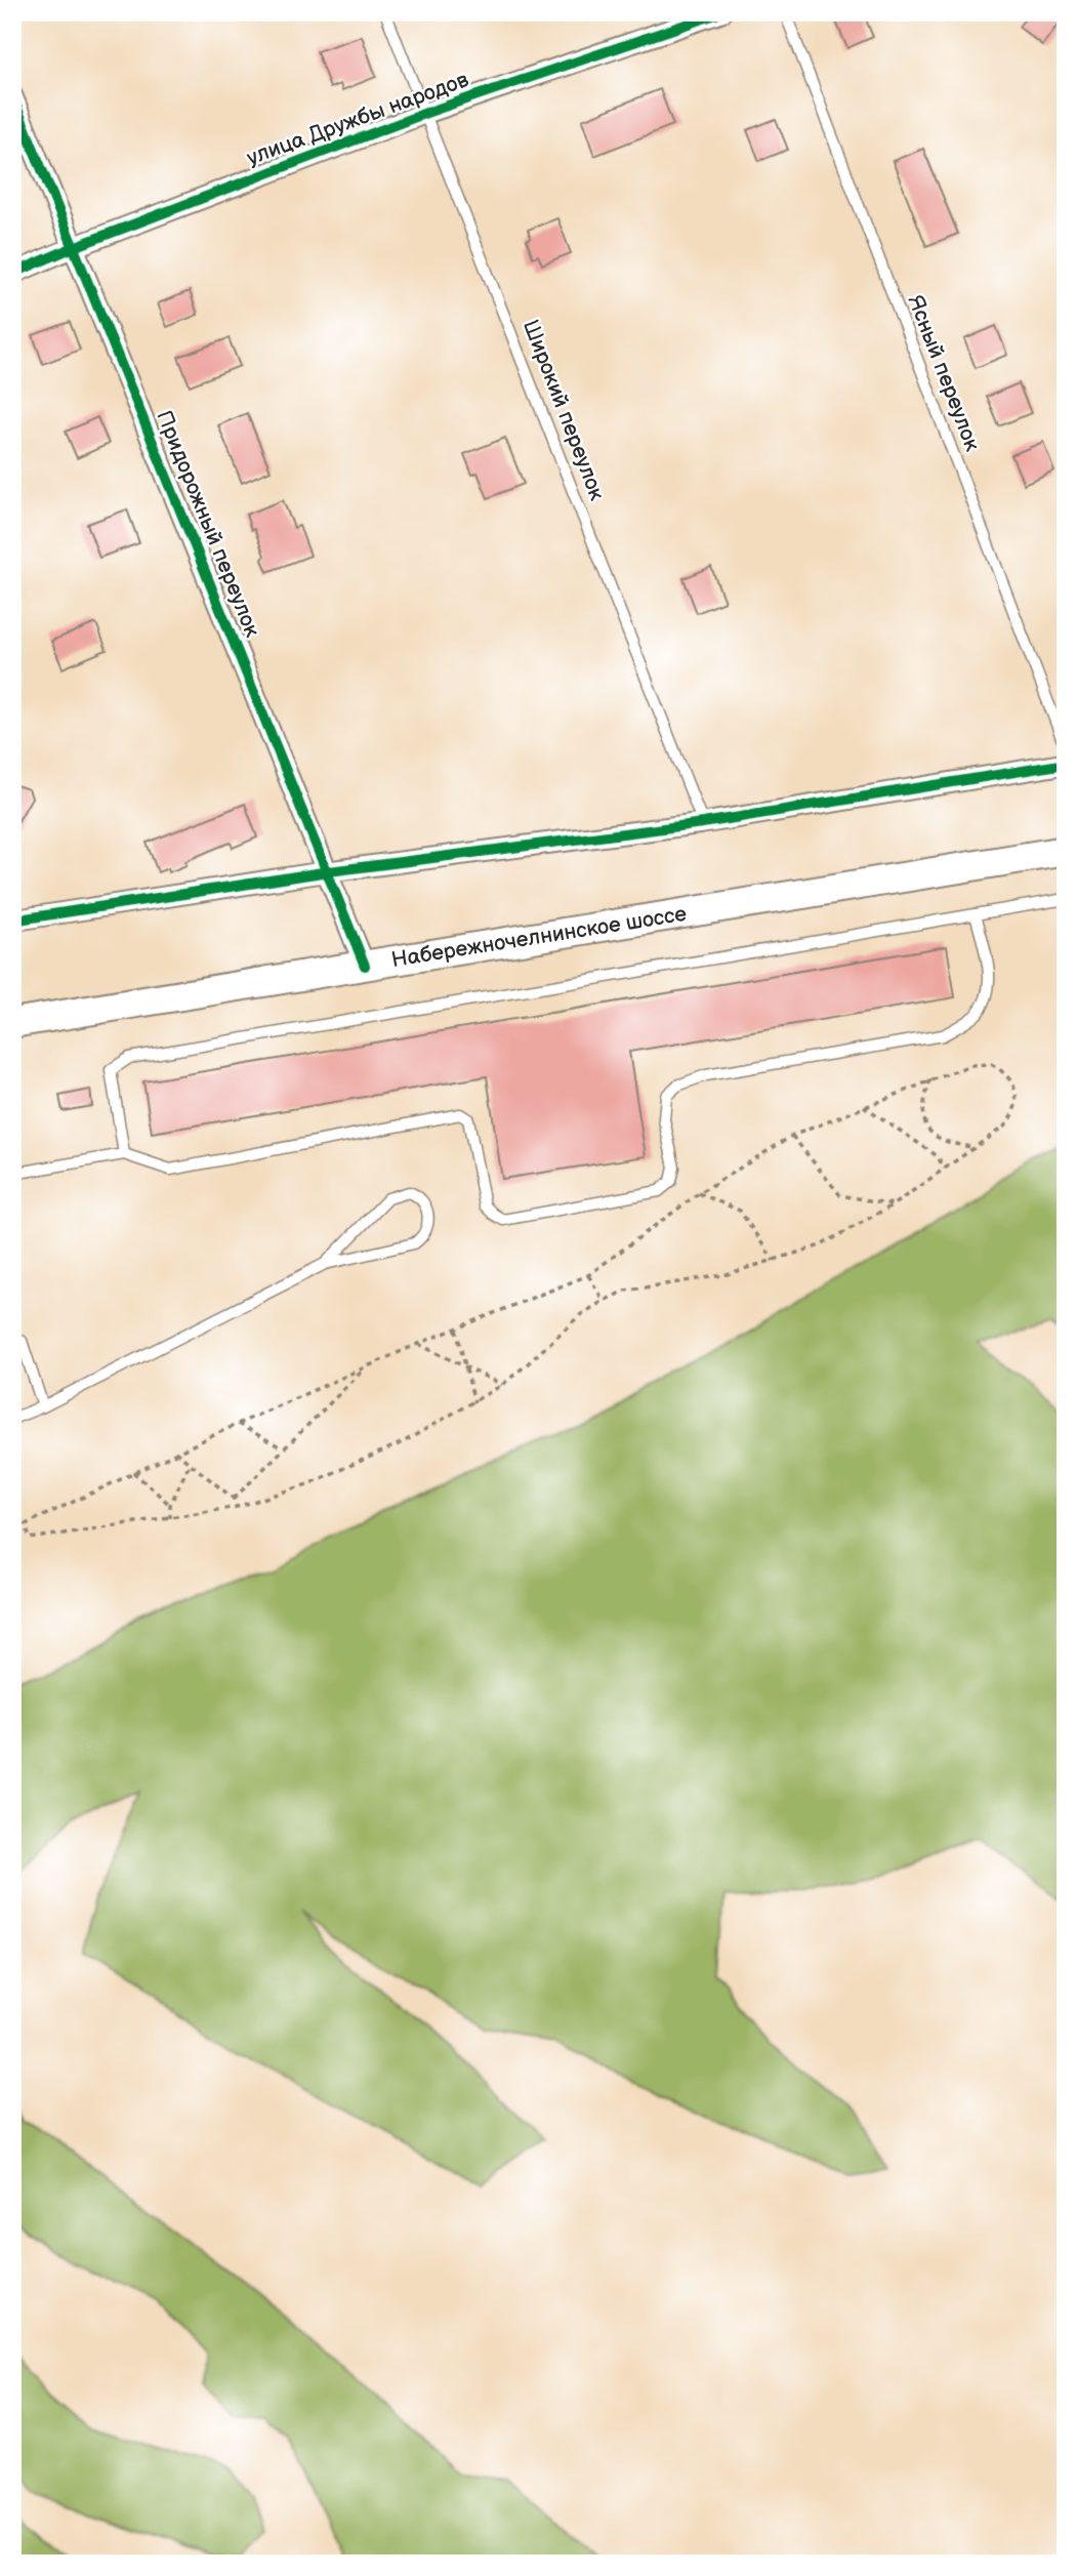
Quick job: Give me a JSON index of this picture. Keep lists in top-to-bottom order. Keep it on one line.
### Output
{"streets":{"main road":["Набережночелнинское шоссе"],"street":["улица Дружбы народов","Придорожный переулок"],"lane":["Ясный переулок","Широкий переулок"]},"crossings":[["улица Дружбы народов","Широкий переулок"],["улица Дружбы народов","Придорожный переулок"],["Придорожный переулок","Набережночелнинское шоссе"]]}
